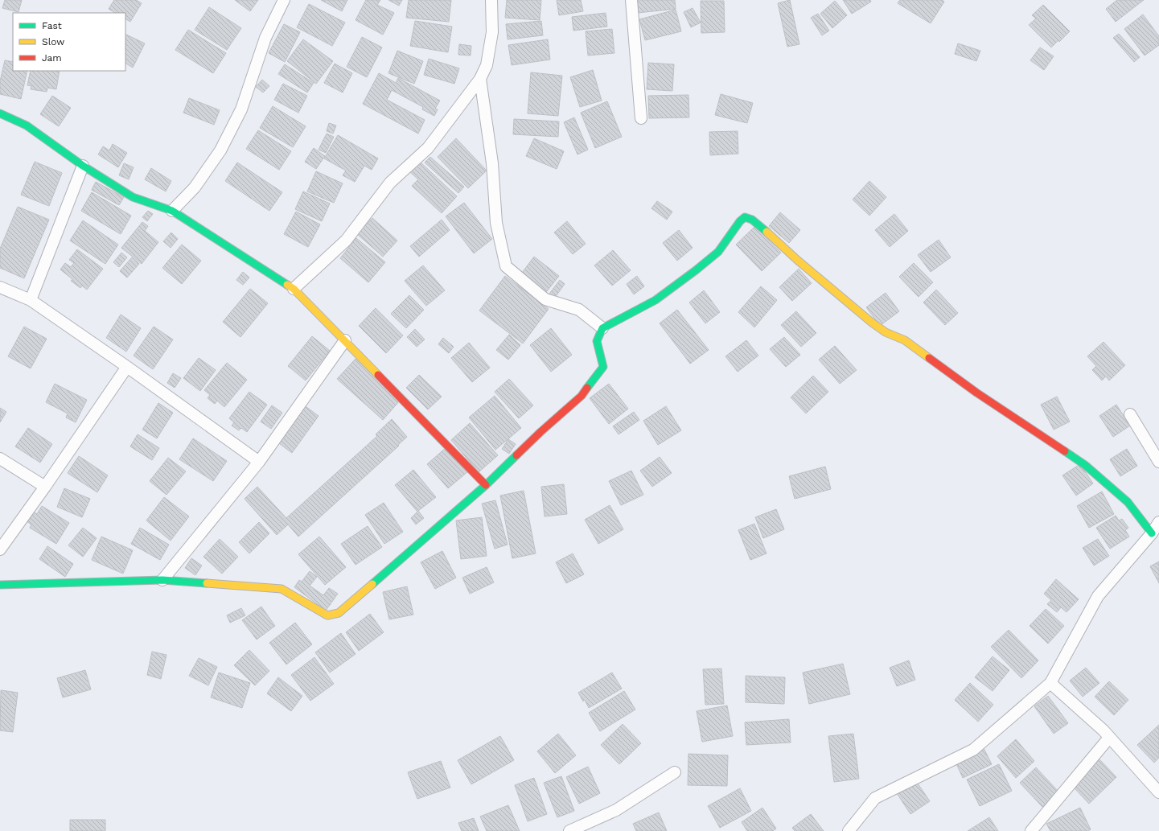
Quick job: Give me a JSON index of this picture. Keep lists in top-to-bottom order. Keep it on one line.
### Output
{"legend":["Fast","Slow","Jam"]}
